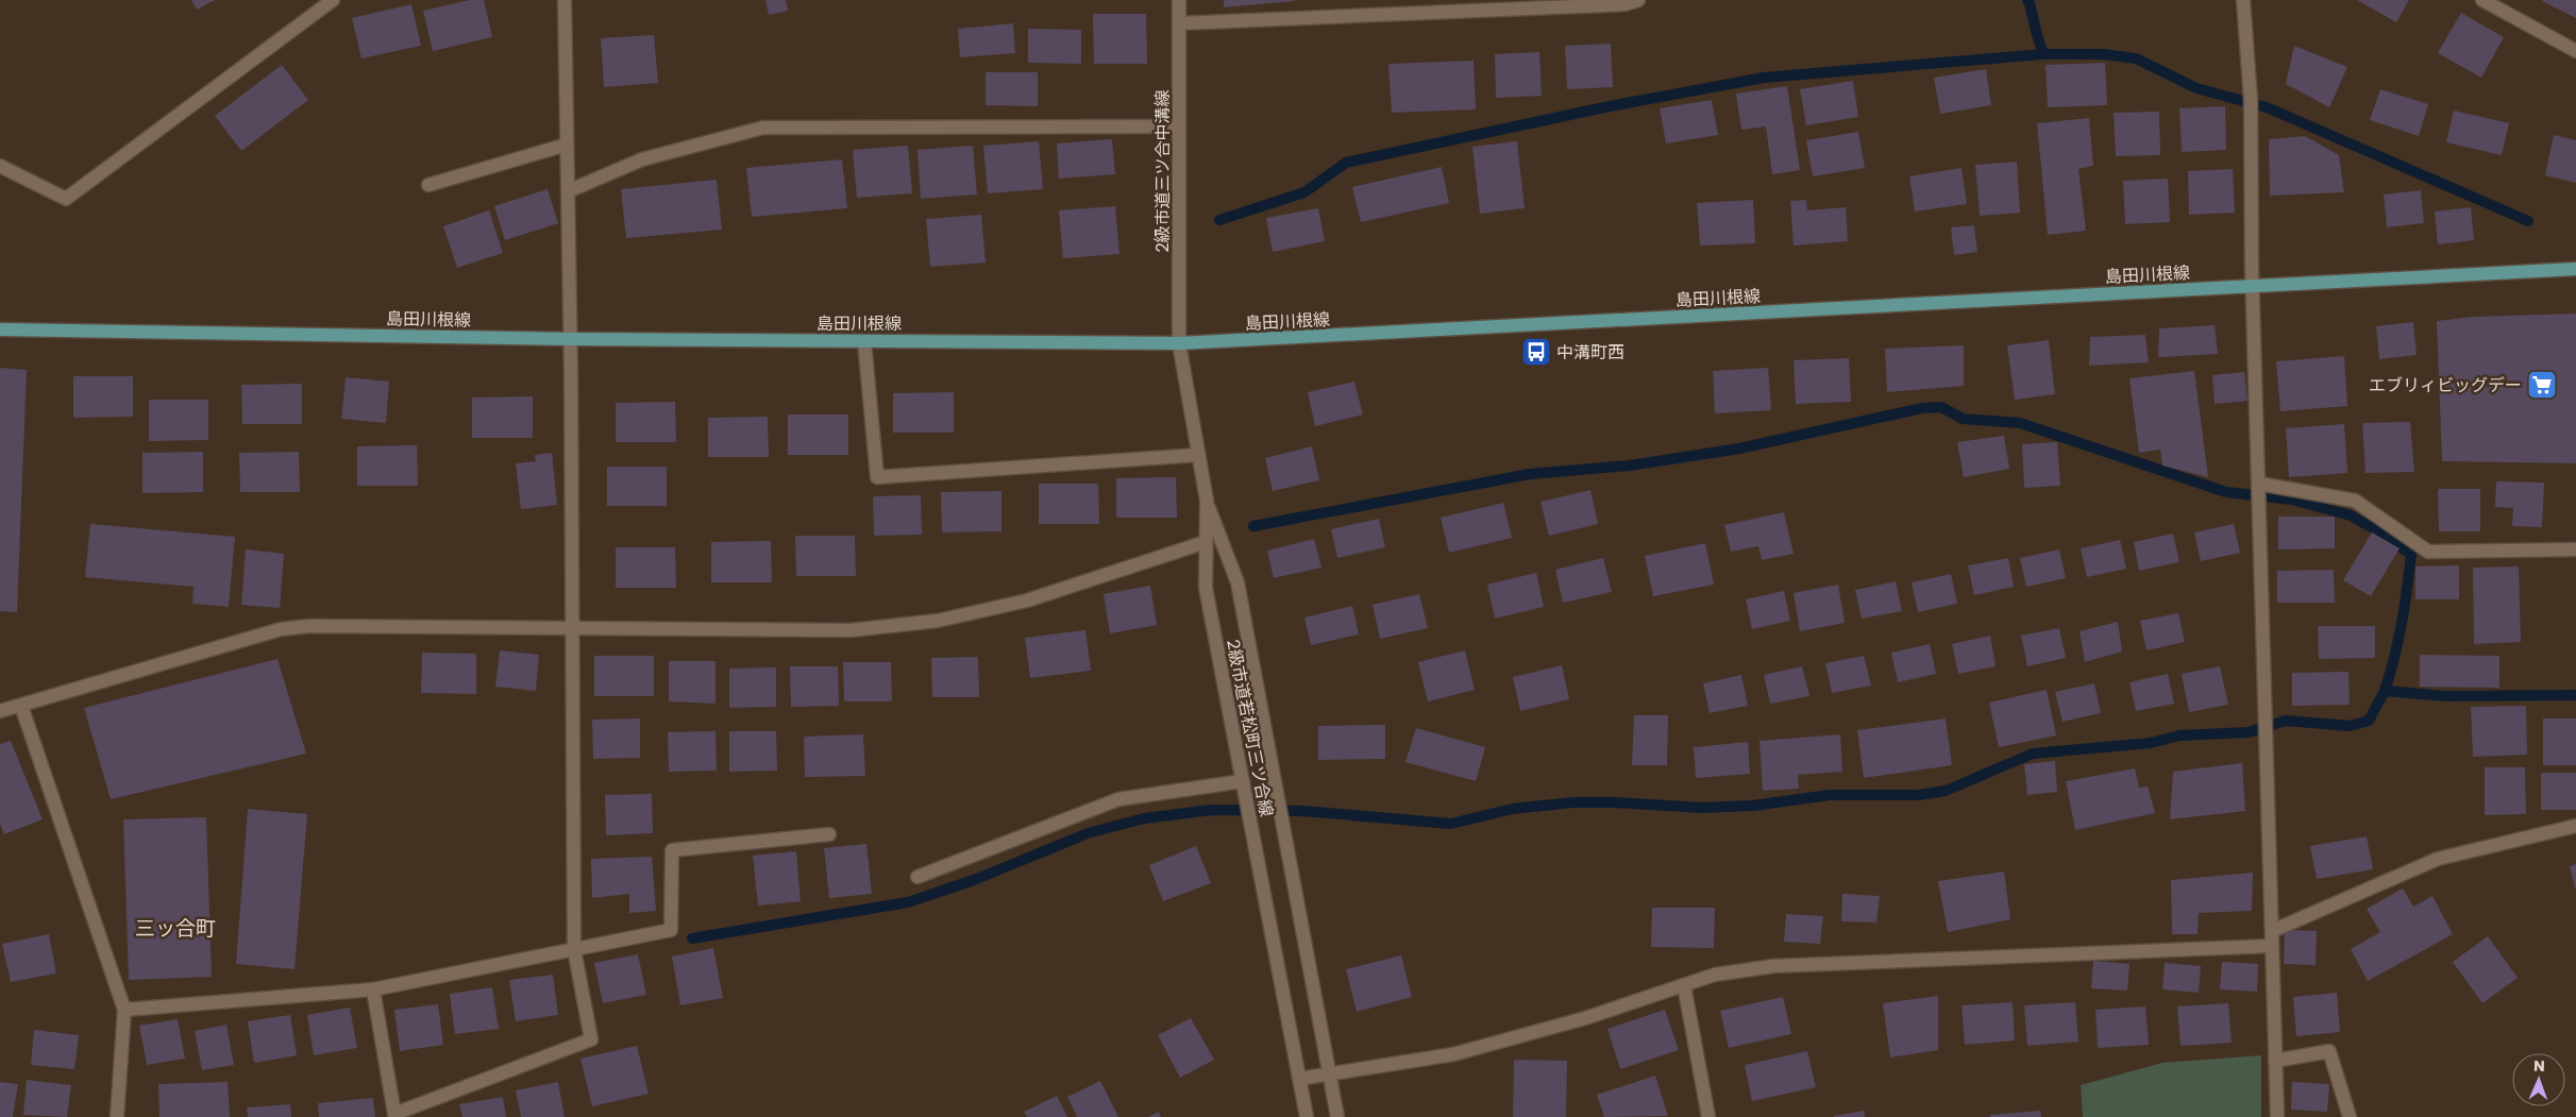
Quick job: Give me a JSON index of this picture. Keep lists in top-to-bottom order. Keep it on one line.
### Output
{"streets":{"main road":["島田川根線"],"street":["2級市道三ツ合中溝線","2級市道若松町三ツ合線"]},"crossings":[["2級市道三ツ合中溝線","島田川根線"],["2級市道三ツ合中溝線","2級市道若松町三ツ合線"],["島田川根線","2級市道若松町三ツ合線"]],"districts":["三ッ合町"],"places":{"bus stop":["中溝町西"],"supermarket":["エブリィビッグデー"]},"north":"top"}
